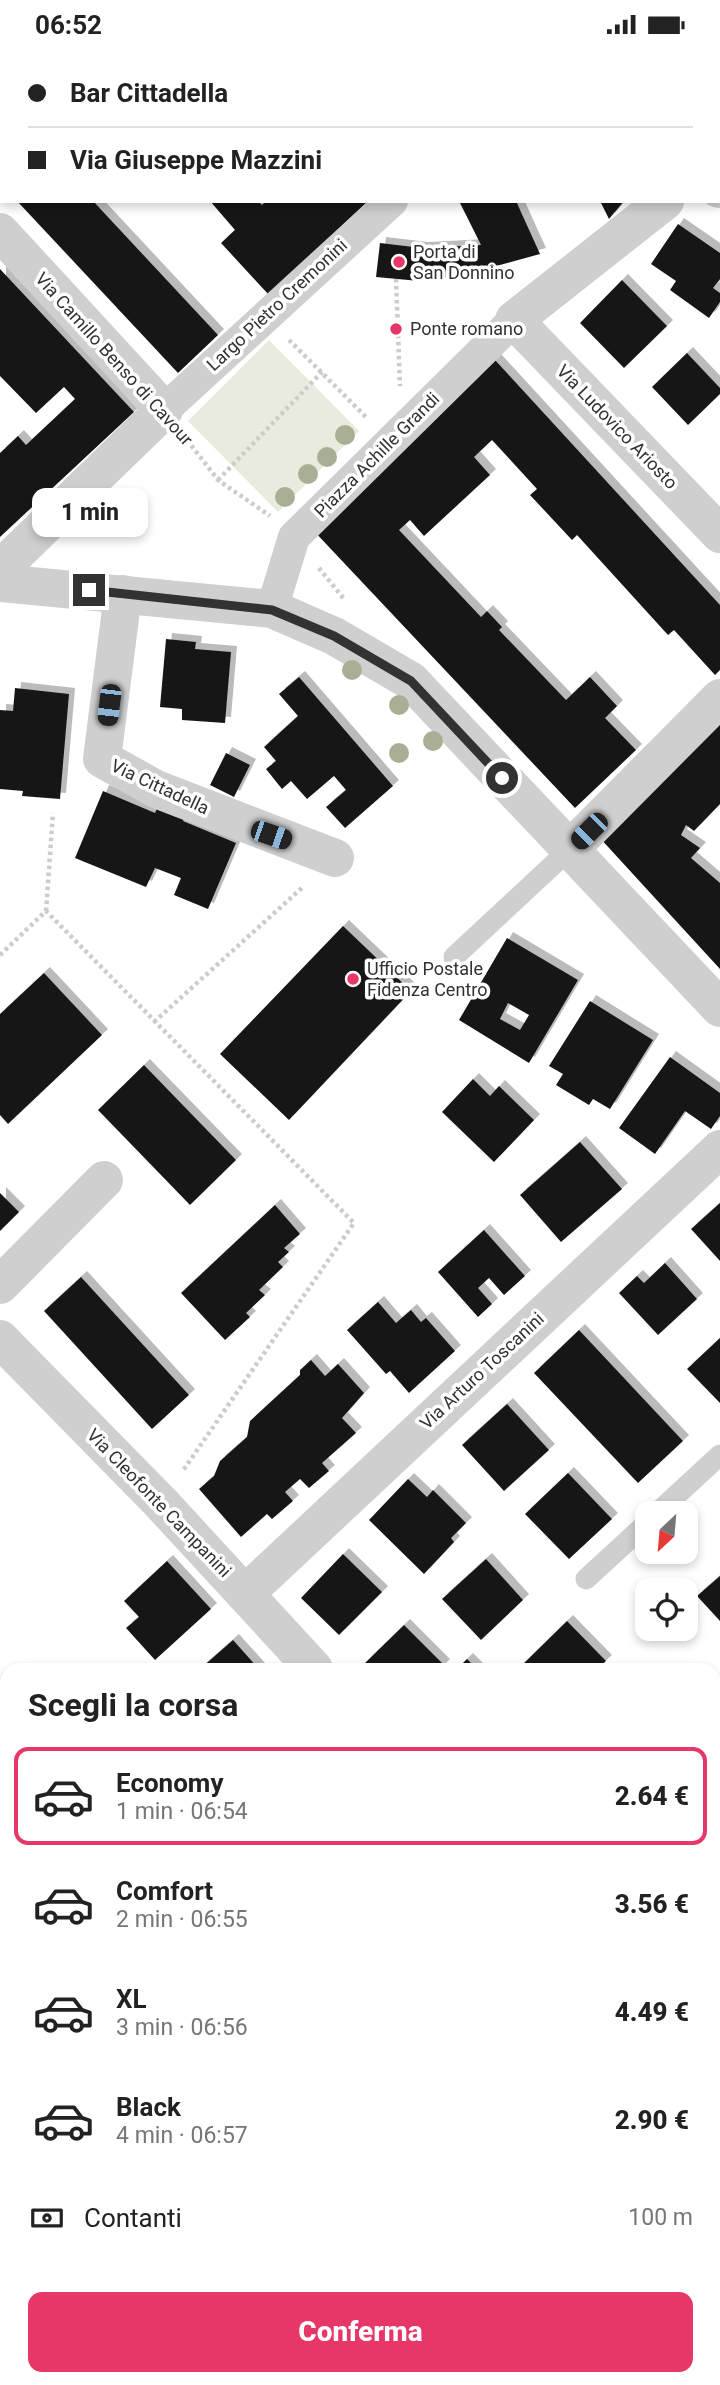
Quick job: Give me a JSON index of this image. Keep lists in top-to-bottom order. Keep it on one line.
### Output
{"streets":{"street":["Largo Pietro Cremonini","Via Camillo Benso di Cavour","Via Ludovico Ariosto","Piazza Achille Grandi","Via Cittadella","Via Arturo Toscanini","Via Cleofonte Campanini"]},"crossings":[["Largo Pietro Cremonini","Via Camillo Benso di Cavour"],["Via Camillo Benso di Cavour","Piazza Achille Grandi"],["Via Ludovico Ariosto","Piazza Achille Grandi"],["Via Arturo Toscanini","Via Cleofonte Campanini"]],"places":["Porta di San Donnino","Ponte romano","Ufficio Postale Fidenza Centro"],"north":"bottom left","page":{"status":"06:52","banner":["Bar Cittadella","Via Giuseppe Mazzini"],"bubble":"1 min","heading":"Scegli la corsa","list":[{"name":"Economy","note":"1 min · 06:54","value":"2.64 €"},{"name":"Comfort","note":"2 min · 06:55","value":"3.56 €"},{"name":"XL","note":"3 min · 06:56","value":"4.49 €"},{"name":"Black","note":"4 min · 06:57","value":"2.90 €"}],"pay":["Contanti","100 m"],"buttons":"Conferma"}}
